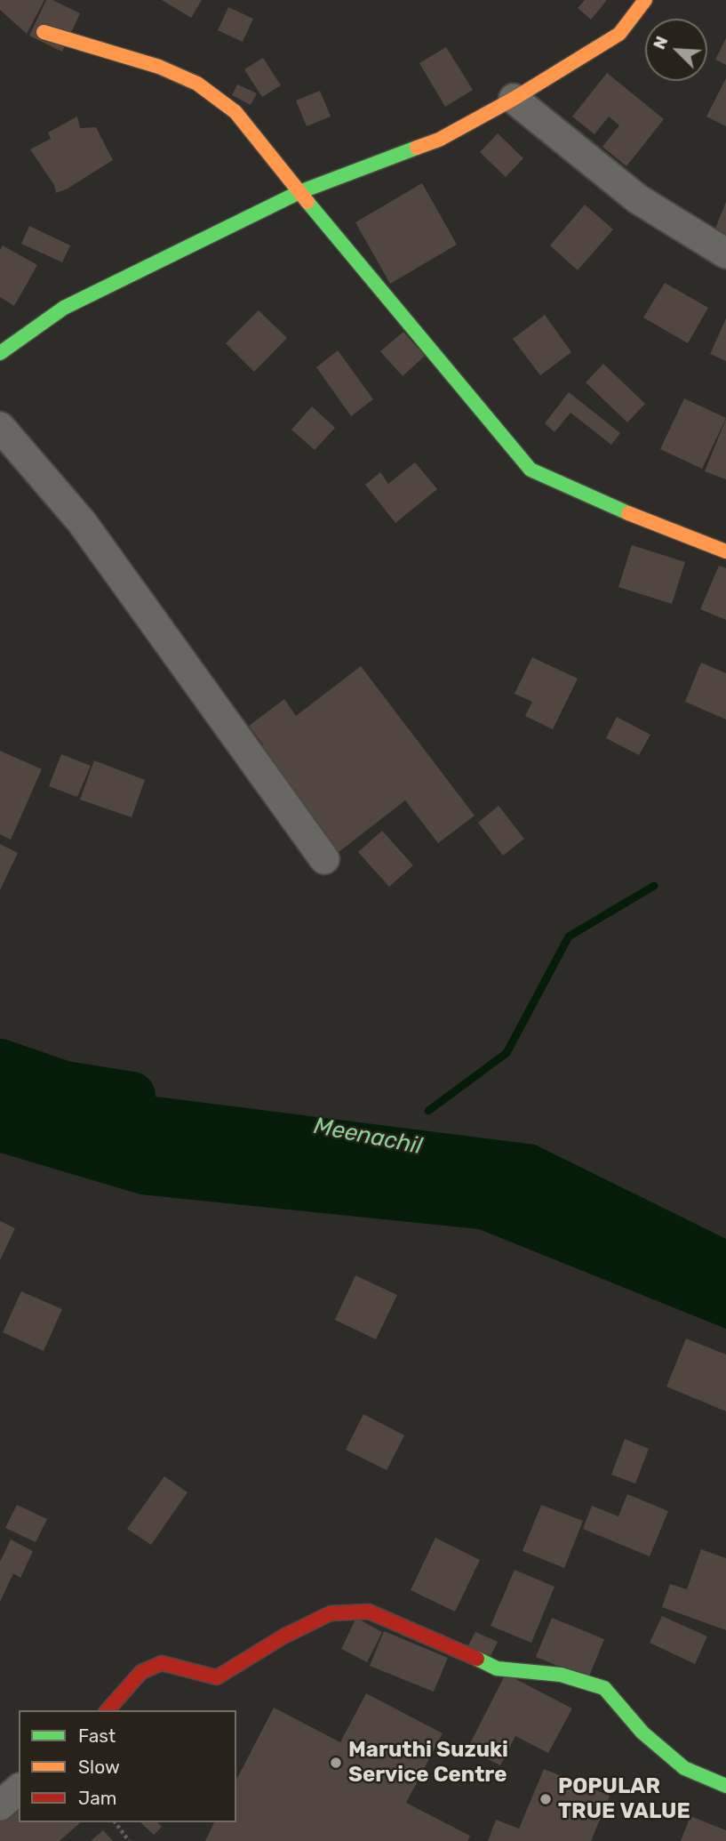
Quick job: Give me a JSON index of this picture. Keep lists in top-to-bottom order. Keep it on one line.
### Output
{"water":["Meenachil"],"places":["Maruthi Suzuki Service Centre","POPULAR TRUE VALUE"],"legend":["Fast","Slow","Jam"],"north":"top left"}
